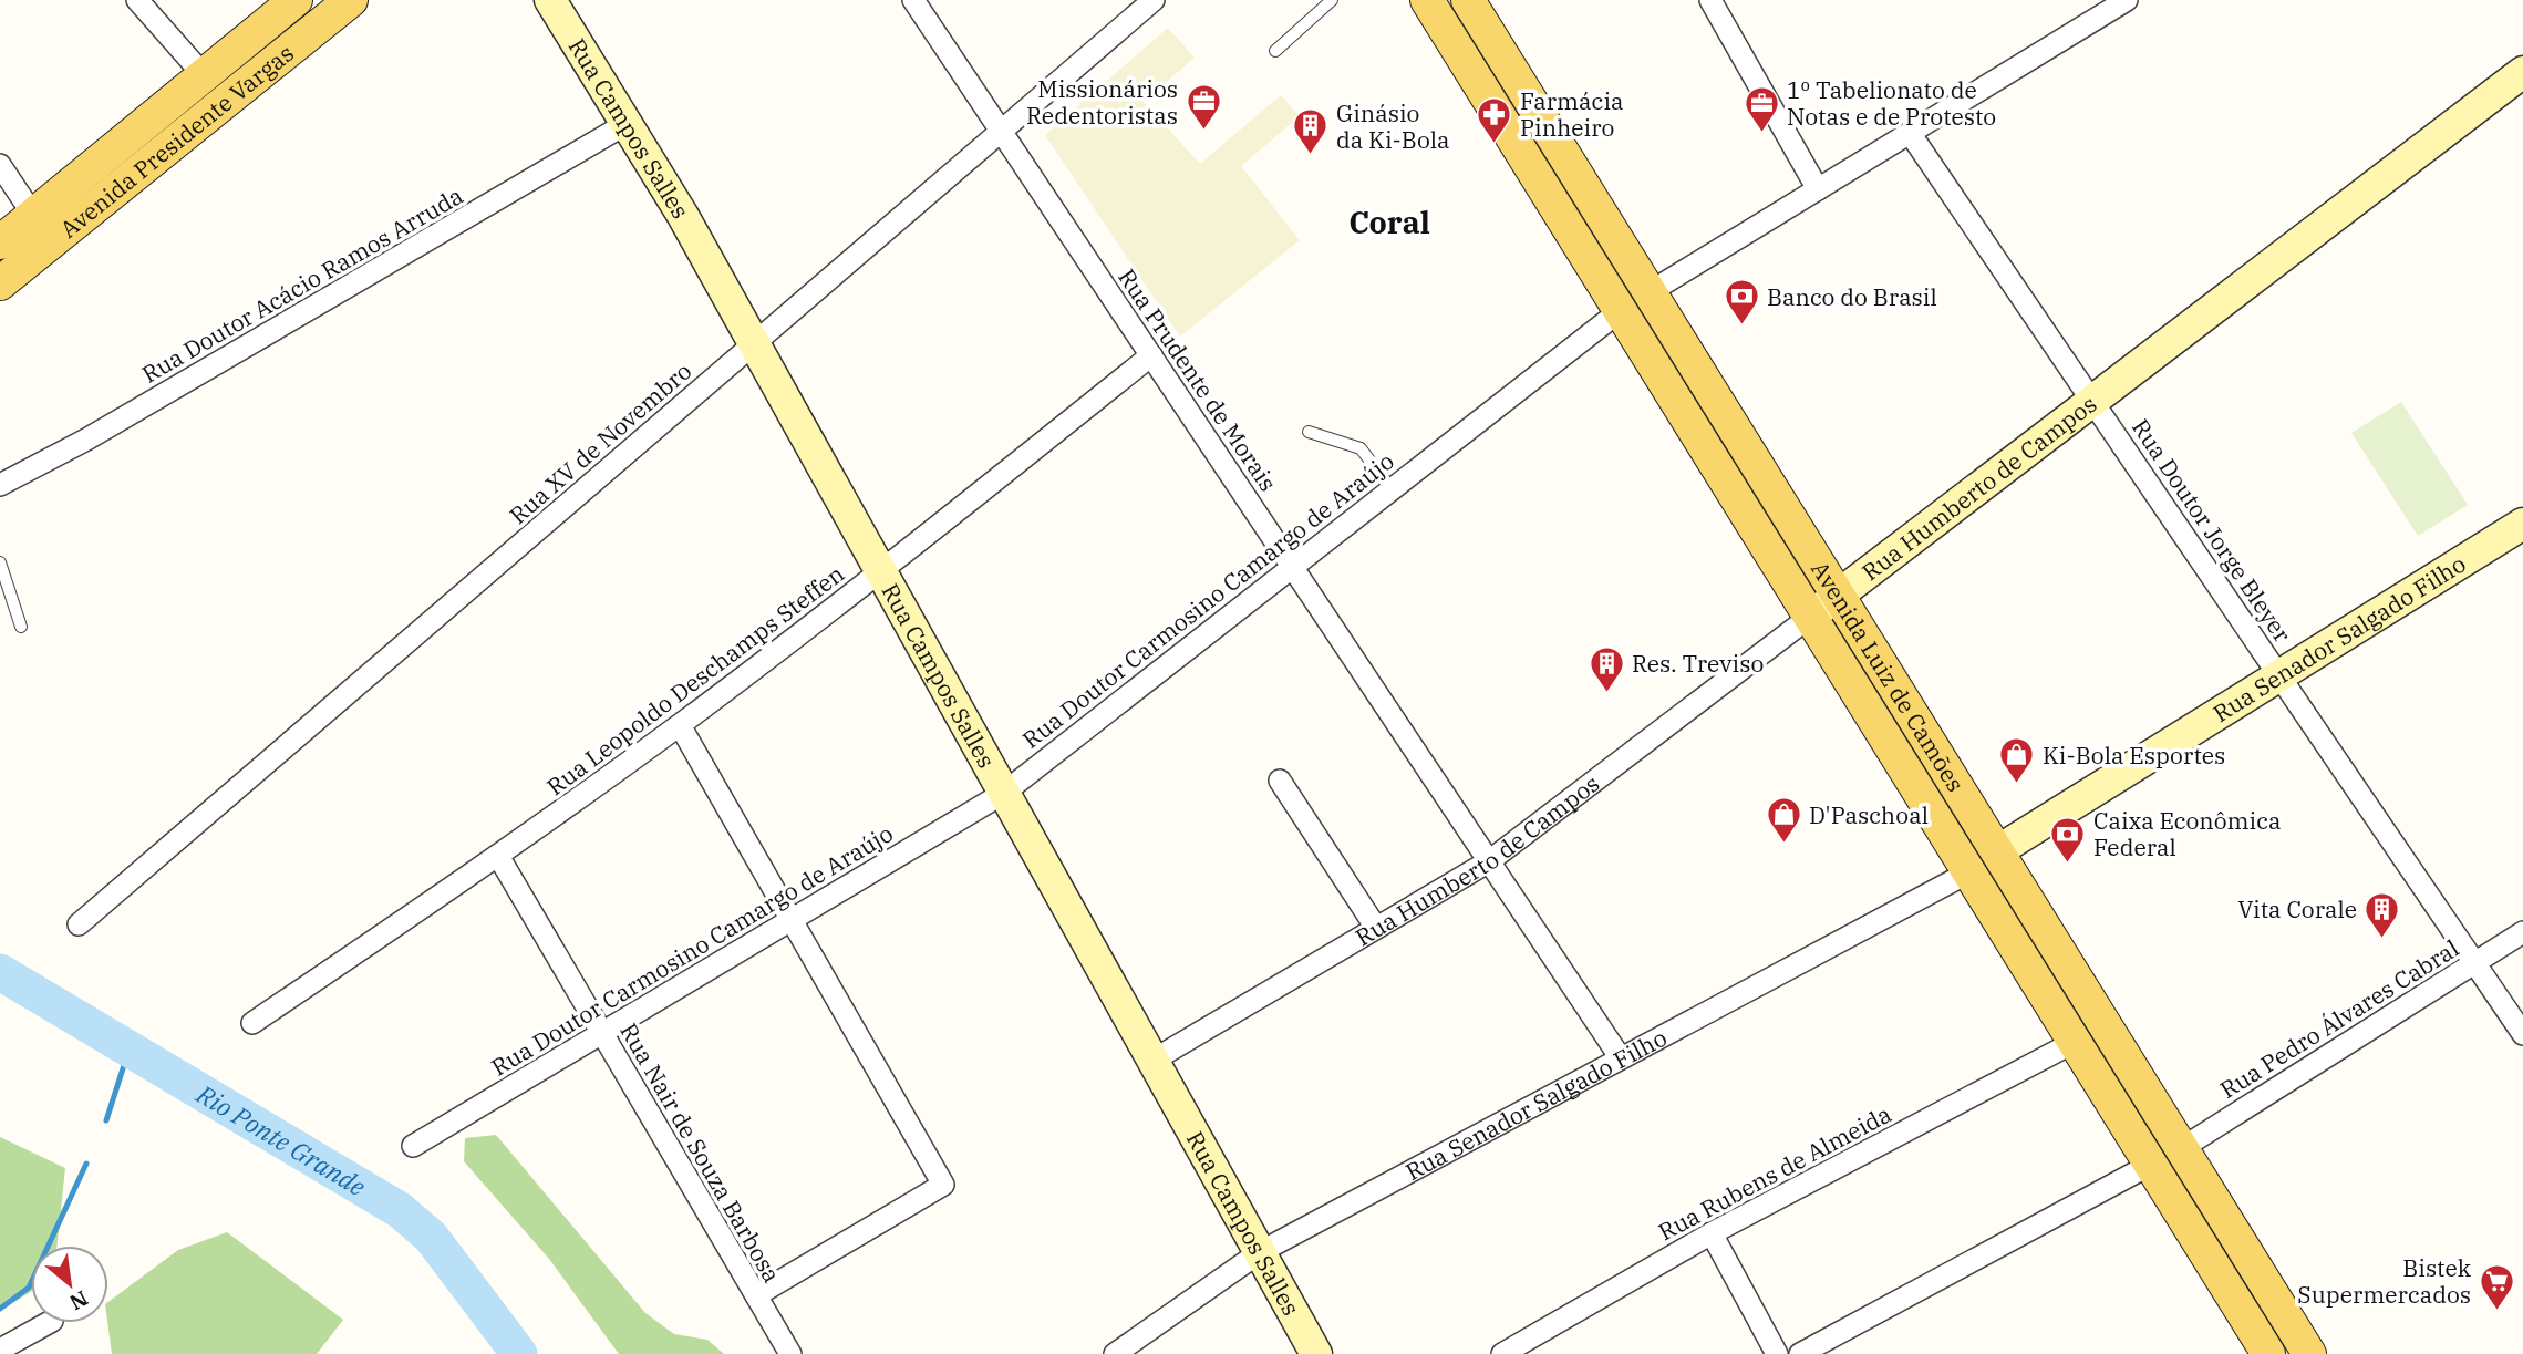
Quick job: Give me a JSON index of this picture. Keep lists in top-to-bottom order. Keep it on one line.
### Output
{"streets":{"main road":["Rua Campos Salles","Avenida Presidente Vargas","Rua Humberto de Campos","Rua Senador Salgado Filho","Avenida Luiz de Camões"],"street":["Rua Doutor Acácio Ramos Arruda","Rua Prudente de Morais","Rua XV de Novembro","Rua Doutor Jorge Bleyer","Rua Doutor Carmosino Camargo de Araújo","Rua Leopoldo Deschamps Steffen","Rua Pedro Álvares Cabral","Rua Nair de Souza Barbosa","Rua Rubens de Almeida"]},"crossings":[["Rua Campos Salles","Rua Doutor Acácio Ramos Arruda"],["Rua Campos Salles","Rua XV de Novembro"],["Rua Campos Salles","Rua Humberto de Campos"],["Rua Campos Salles","Rua Doutor Carmosino Camargo de Araújo"],["Rua Campos Salles","Rua Senador Salgado Filho"],["Rua Campos Salles","Rua Leopoldo Deschamps Steffen"],["Rua Prudente de Morais","Rua XV de Novembro"],["Rua Prudente de Morais","Rua Humberto de Campos"],["Rua Prudente de Morais","Rua Doutor Carmosino Camargo de Araújo"],["Rua Prudente de Morais","Rua Senador Salgado Filho"],["Rua Prudente de Morais","Rua Leopoldo Deschamps Steffen"],["Rua Humberto de Campos","Rua Doutor Jorge Bleyer"],["Rua Humberto de Campos","Avenida Luiz de Camões"],["Rua Doutor Jorge Bleyer","Rua Senador Salgado Filho"],["Rua Doutor Jorge Bleyer","Rua Pedro Álvares Cabral"],["Rua Doutor Carmosino Camargo de Araújo","Avenida Luiz de Camões"],["Rua Doutor Carmosino Camargo de Araújo","Rua Nair de Souza Barbosa"],["Rua Senador Salgado Filho","Avenida Luiz de Camões"],["Avenida Luiz de Camões","Rua Pedro Álvares Cabral"],["Avenida Luiz de Camões","Rua Rubens de Almeida"],["Rua Leopoldo Deschamps Steffen","Rua Nair de Souza Barbosa"]],"districts":["Coral"],"water":["Rio Ponte Grande"],"places":{"office":["Missionários Redentoristas","1º Tabelionato de Notas e de Protesto"],"pharmacy":["Farmácia Pinheiro"],"building":["Ginásio da Ki-Bola","Res. Treviso","Vita Corale"],"bank":["Banco do Brasil","Caixa Econômica Federal"],"shop":["Ki-Bola Esportes","D'Paschoal"],"supermarket":["Bistek Supermercados"]},"north":"bottom right"}
